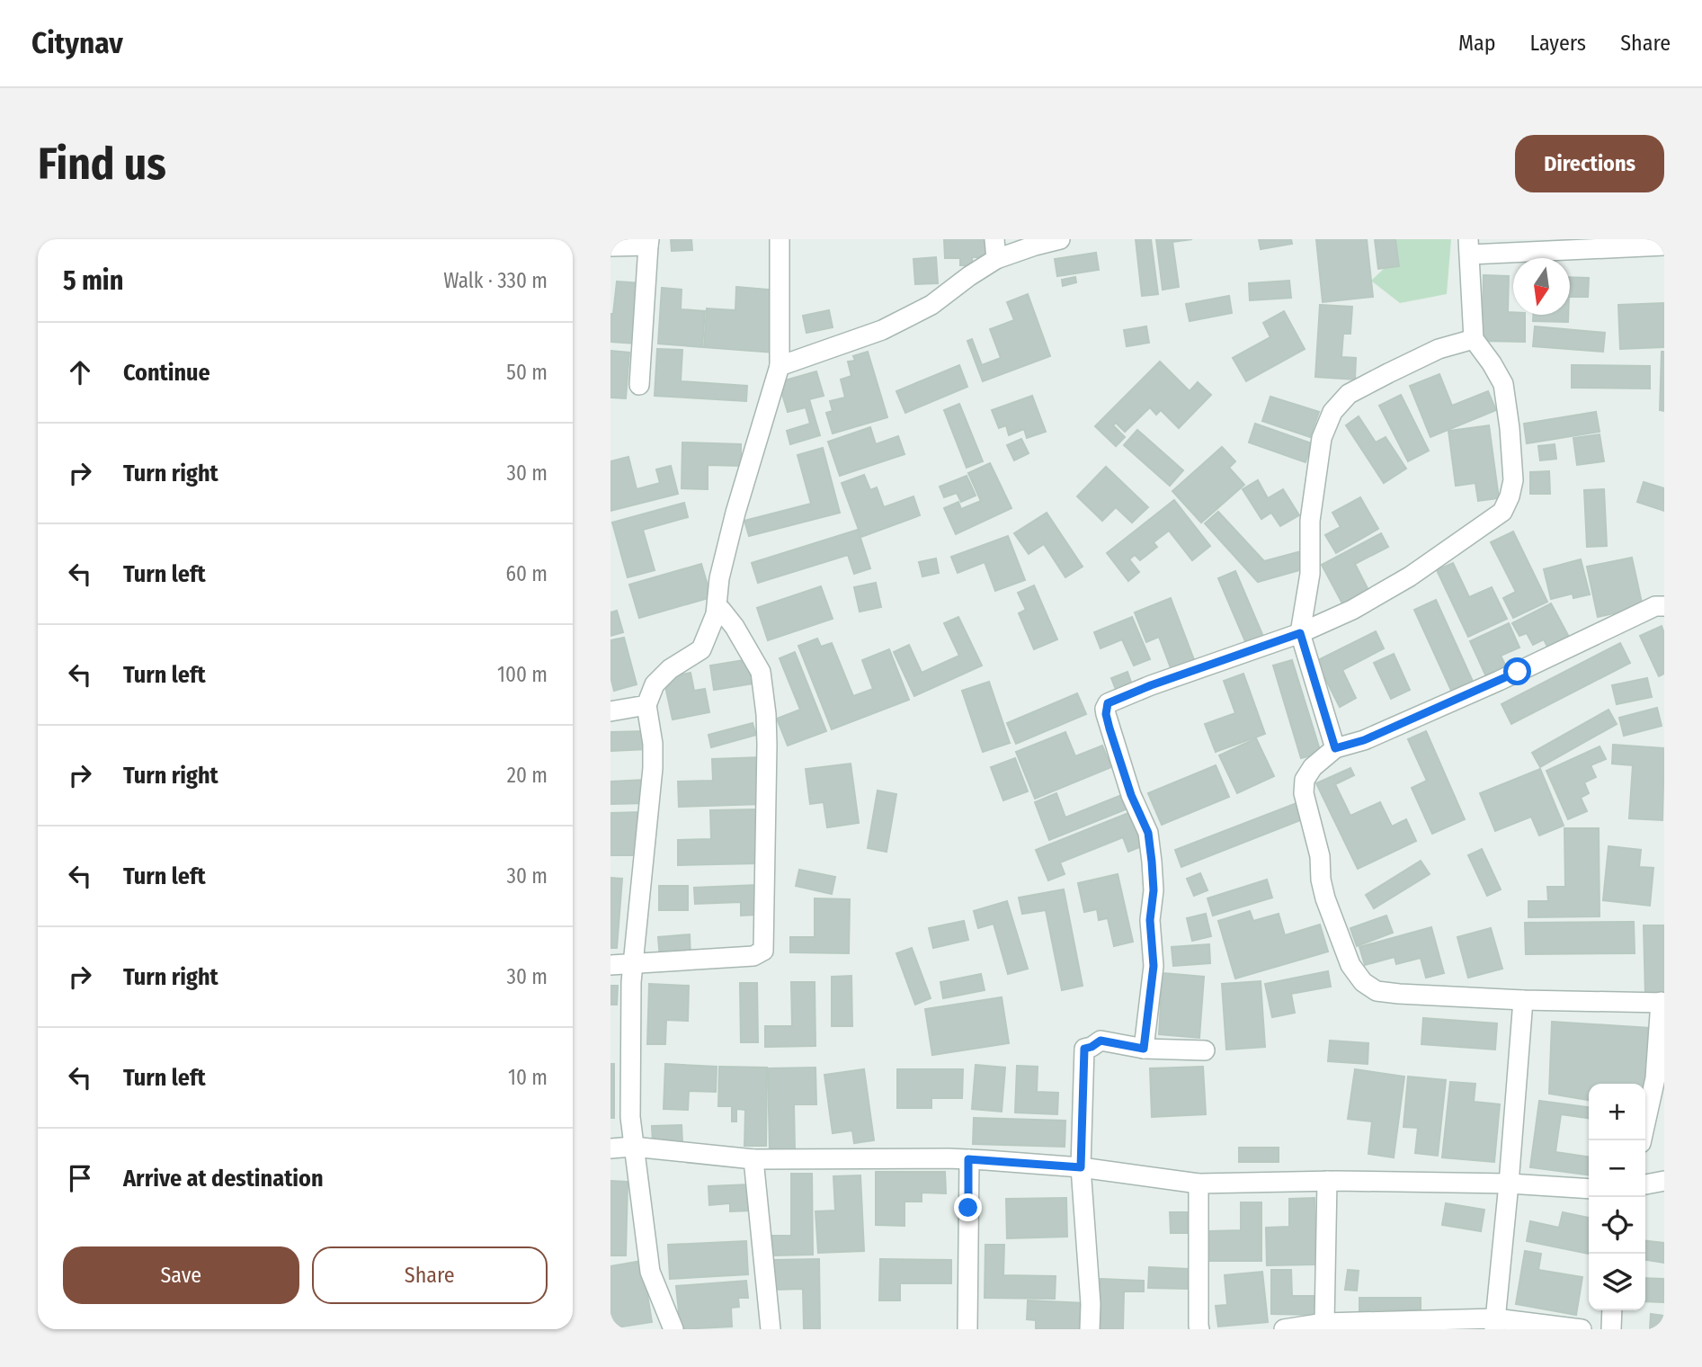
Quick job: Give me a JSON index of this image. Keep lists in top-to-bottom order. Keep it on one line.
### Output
{"north":"bottom","page":{"header":"Citynav","nav":["Map","Layers","Share"],"buttons":["Directions",["Save","Share"]],"title":"Find us","heading":["5 min","Walk · 330 m"],"list":[["Continue","50 m"],["Turn right","30 m"],["Turn left","60 m"],["Turn left","100 m"],["Turn right","20 m"],["Turn left","30 m"],["Turn right","30 m"],["Turn left","10 m"],"Arrive at destination"],"map_buttons":["+","−"]}}
